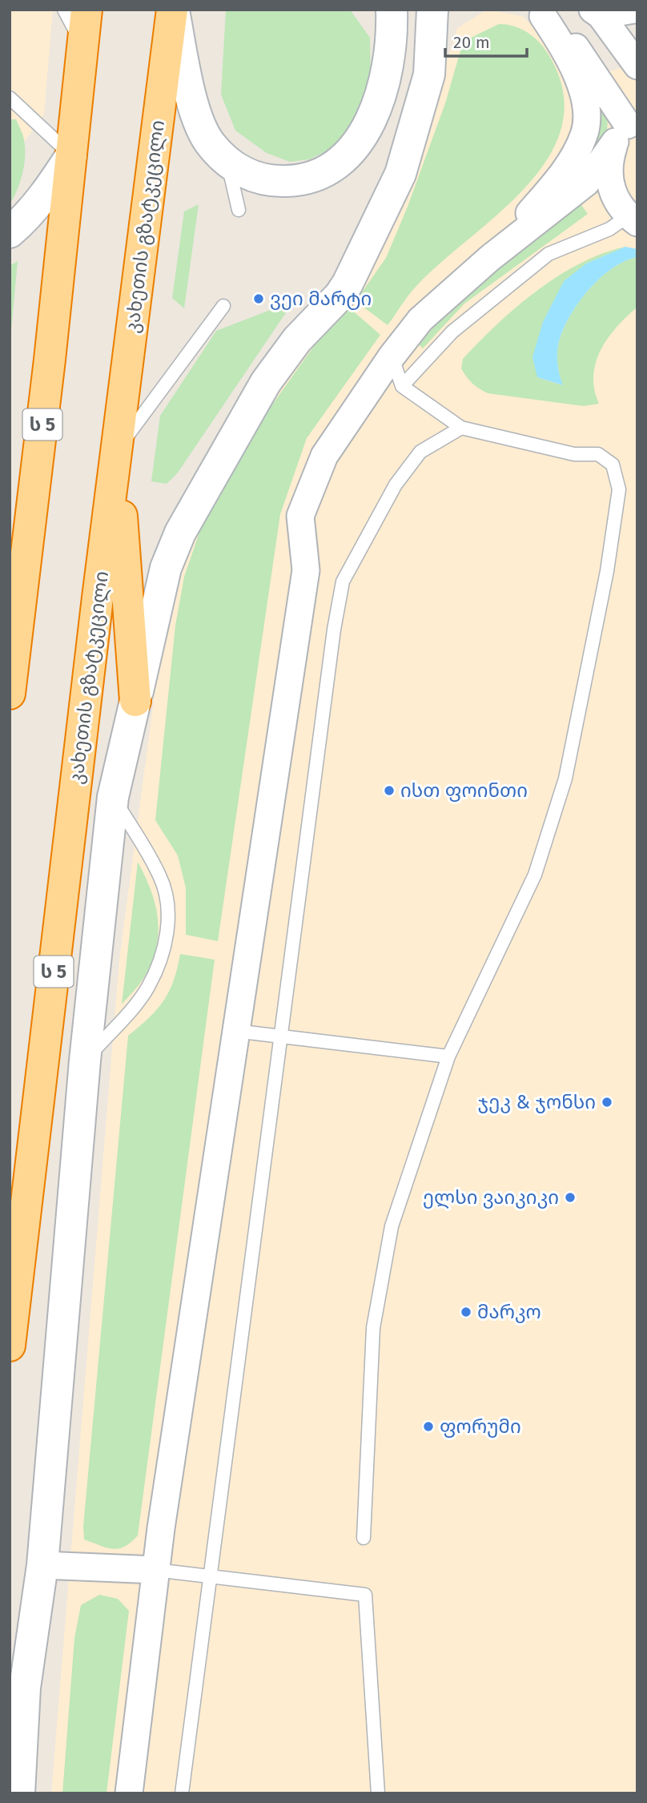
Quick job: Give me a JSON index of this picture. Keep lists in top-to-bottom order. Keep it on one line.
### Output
{"streets":{"highway":["კახეთის გზატკეცილი","ს 5"]},"places":["ვეი მარტი","ისთ ფოინთი","ჯეკ & ჯონსი","ელსი ვაიკიკი","მარკო","ფორუმი"],"scale_bar":"20 m"}
